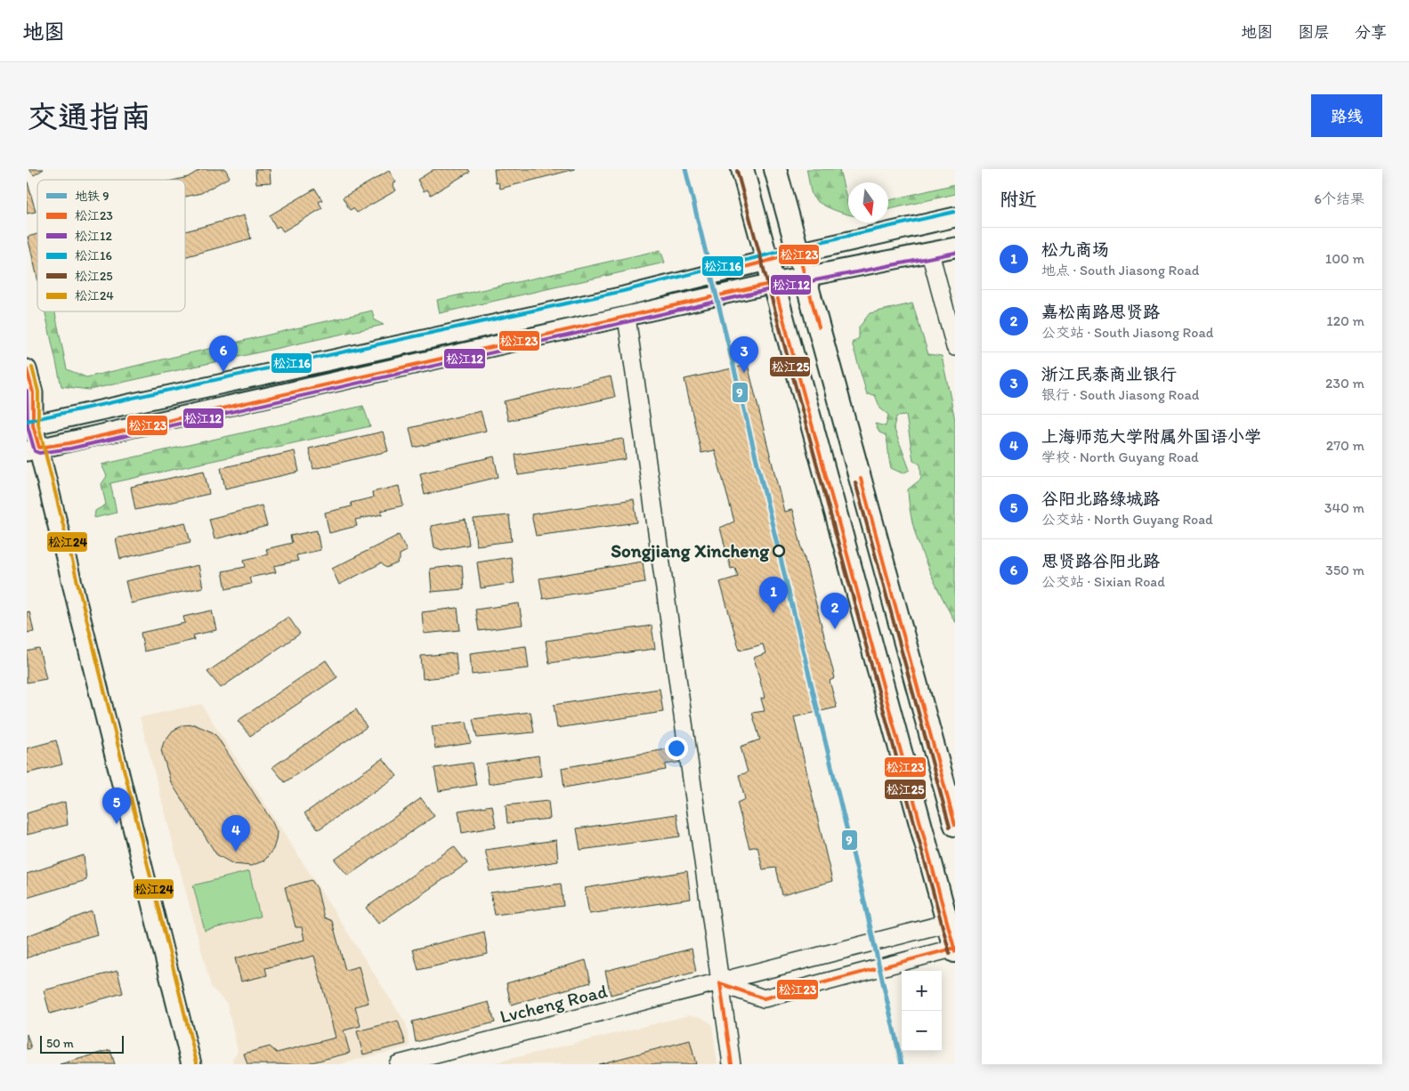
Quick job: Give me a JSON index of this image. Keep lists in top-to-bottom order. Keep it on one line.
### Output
{"streets":{"street":["Lvcheng Road"]},"places":["Songjiang Xincheng"],"lines":["metro line 9","transit line 松江25","transit line 松江16","transit line 松江23","transit line 松江12","transit line 松江24"],"legend":["地铁 9","松江23","松江12","松江16","松江25","松江24"],"scale_bar":"50 m","north":"bottom","page":{"header":"地图","nav":["地图","图层","分享"],"buttons":"路线","title":"交通指南","heading":["附近","6个结果"],"list":[{"mark":"1","name":"松九商场","note":"地点 · South Jiasong Road","value":"100 m"},{"mark":"2","name":"嘉松南路思贤路","note":"公交站 · South Jiasong Road","value":"120 m"},{"mark":"3","name":"浙江民泰商业银行","note":"银行 · South Jiasong Road","value":"230 m"},{"mark":"4","name":"上海师范大学附属外国语小学","note":"学校 · North Guyang Road","value":"270 m"},{"mark":"5","name":"谷阳北路绿城路","note":"公交站 · North Guyang Road","value":"340 m"},{"mark":"6","name":"思贤路谷阳北路","note":"公交站 · Sixian Road","value":"350 m"}],"pins":["6","3","1","2","5","4"],"map_buttons":["+","−"],"scale":"50 m"}}
